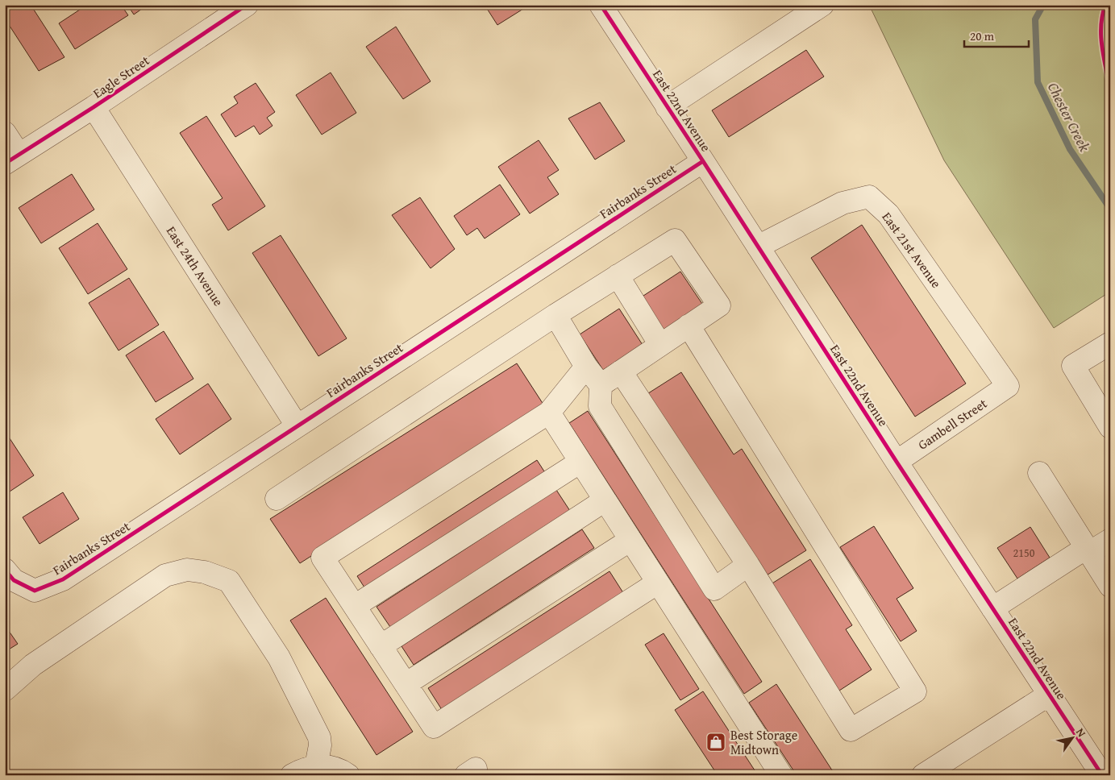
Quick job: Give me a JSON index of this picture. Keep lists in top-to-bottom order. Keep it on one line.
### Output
{"streets":{"street":["Eagle Street","East 22nd Avenue","Fairbanks Street","East 21st Avenue","East 24th Avenue","Gambell Street"]},"crossings":[["Eagle Street","East 24th Avenue"],["East 22nd Avenue","Fairbanks Street"],["East 22nd Avenue","East 21st Avenue"],["East 22nd Avenue","Gambell Street"],["Fairbanks Street","East 24th Avenue"],["East 21st Avenue","Gambell Street"]],"water":["Chester Creek"],"places":{"shop":["Best Storage Midtown"]},"house_numbers":["2150"],"scale_bar":"20 m","north":"top right"}
